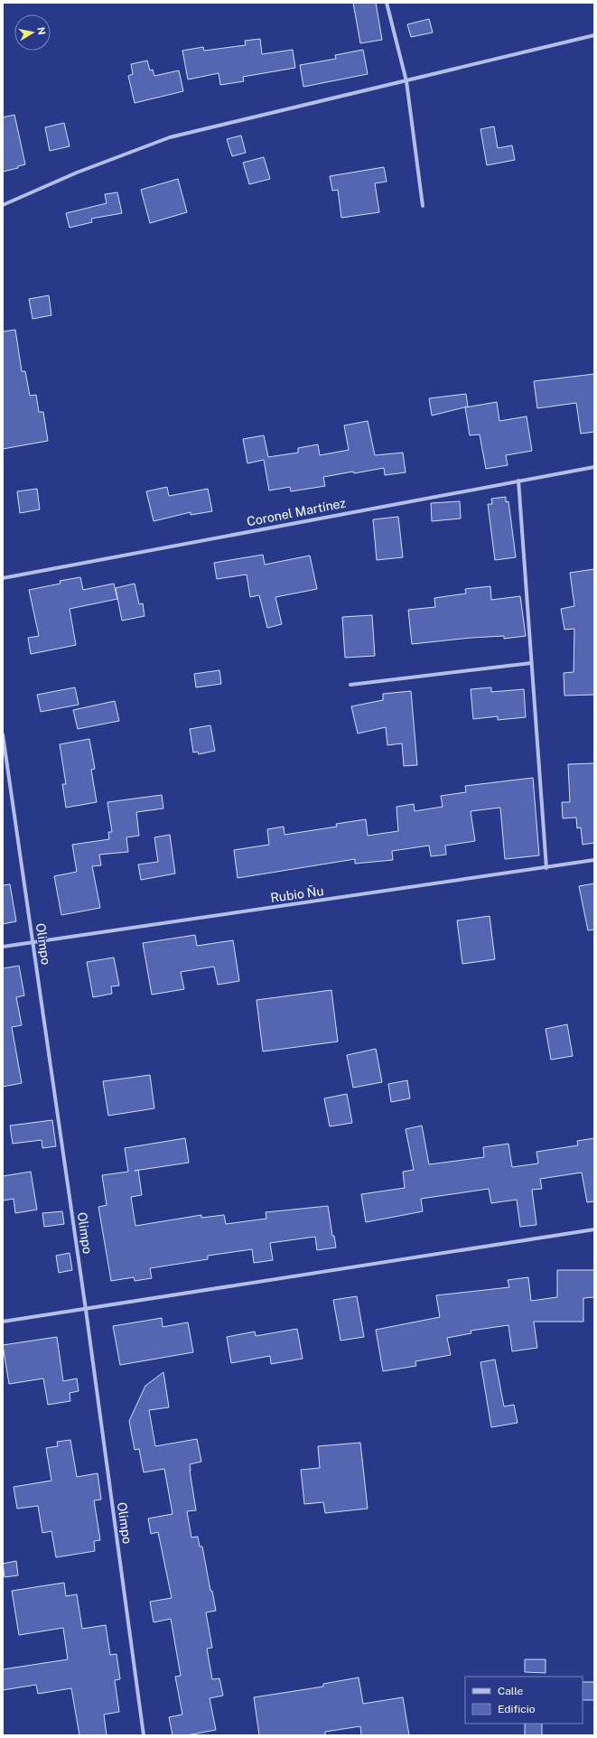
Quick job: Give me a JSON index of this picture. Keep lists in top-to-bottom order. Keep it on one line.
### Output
{"streets":{"street":["Coronel Martínez","Rubio Ñu","Olimpo"]},"crossings":[["Rubio Ñu","Olimpo"]],"legend":["Calle","Edificio"],"north":"right"}
